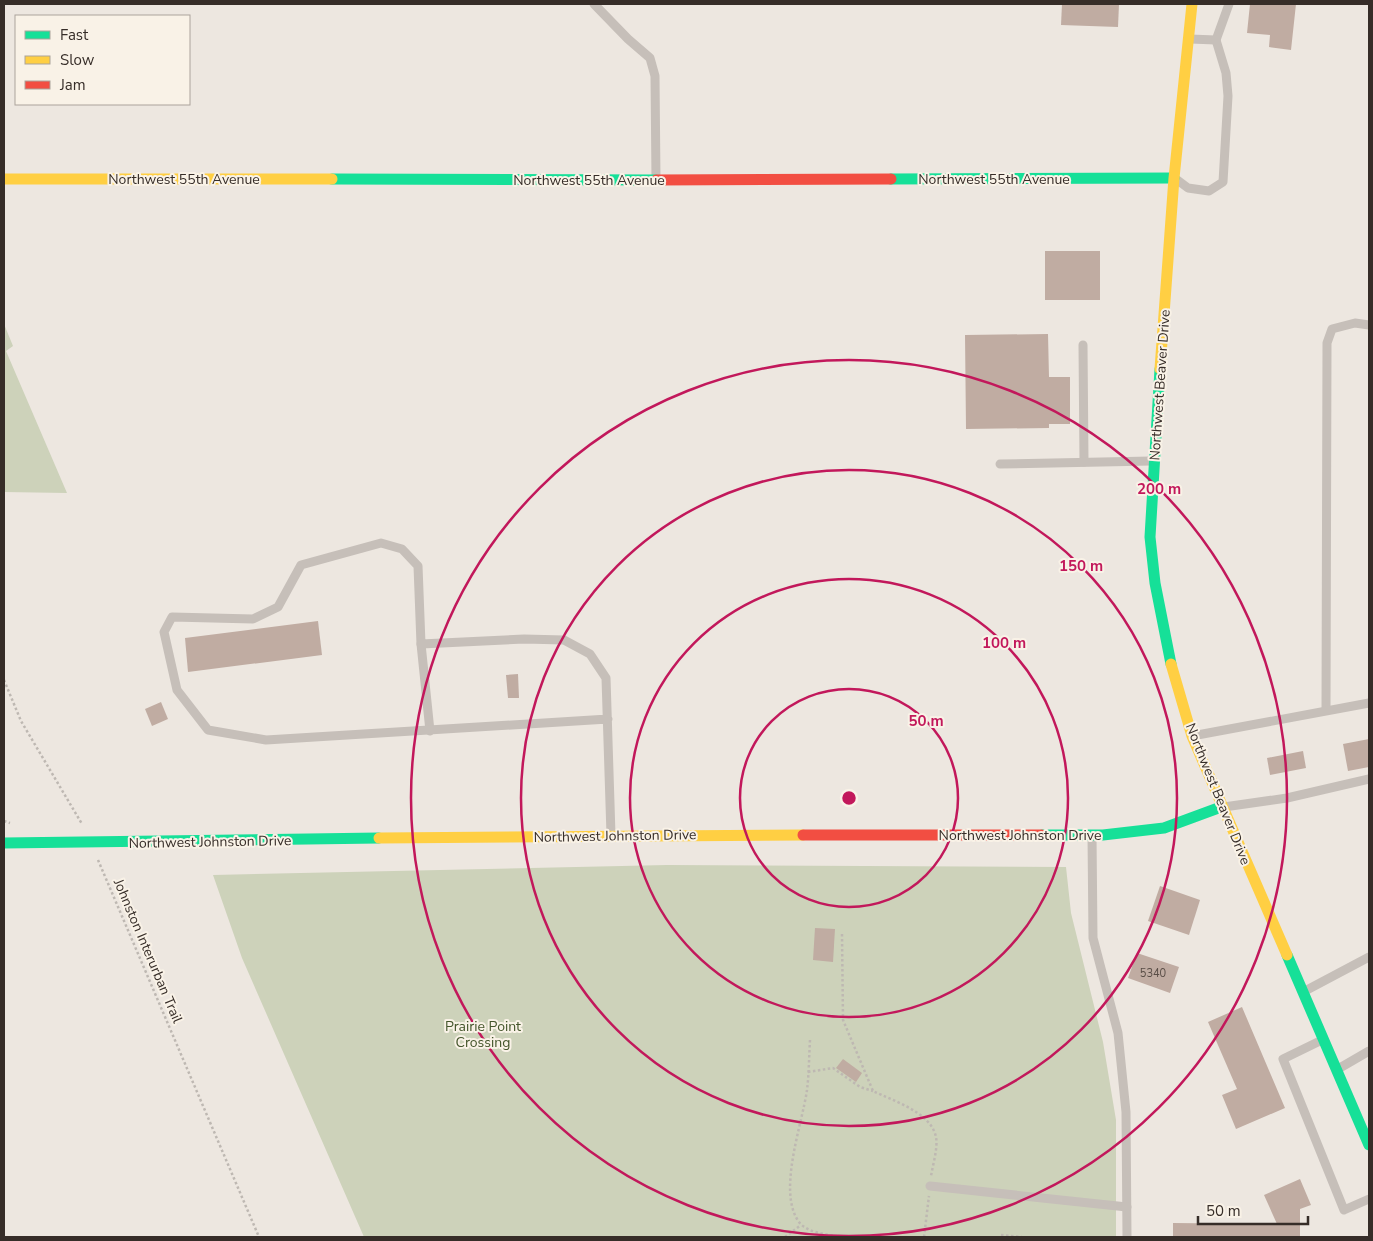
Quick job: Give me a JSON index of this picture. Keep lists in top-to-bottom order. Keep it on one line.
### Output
{"streets":{"street":["Northwest 55th Avenue","Northwest Beaver Drive","Northwest Johnston Drive"],"path":["Johnston Interurban Trail"]},"crossings":[["Northwest 55th Avenue","Northwest Beaver Drive"],["Northwest Beaver Drive","Northwest Johnston Drive"],["Northwest Johnston Drive","Johnston Interurban Trail"]],"parks":["Prairie Point Crossing"],"house_numbers":["5340"],"legend":["Fast","Slow","Jam"],"scale_bar":"50 m","rings":["200 m","150 m","100 m","50 m"]}
